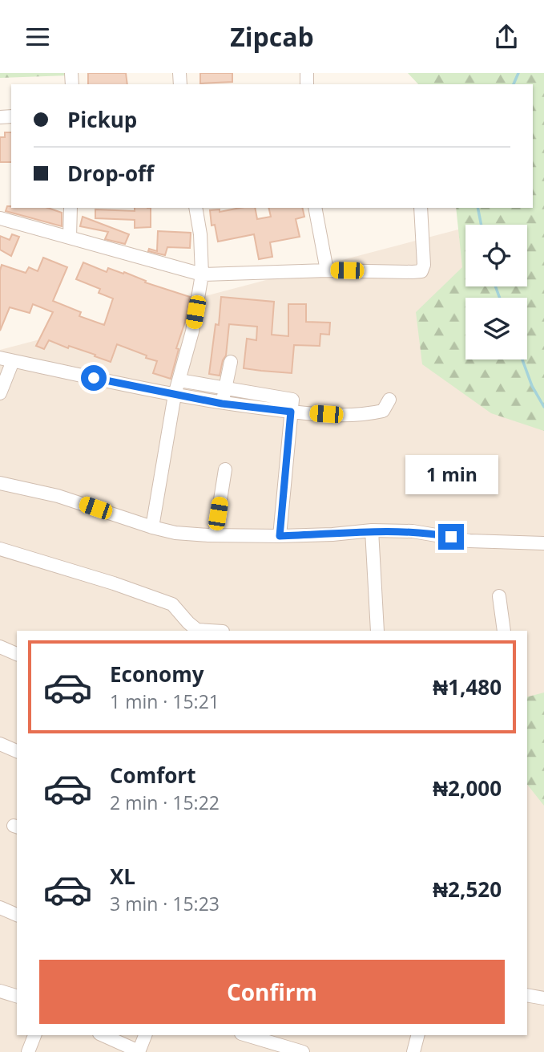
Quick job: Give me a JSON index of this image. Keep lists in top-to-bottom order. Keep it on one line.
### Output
{"page":{"header":"Zipcab","banner":["Pickup","Drop-off"],"bubble":"1 min","list":[{"name":"Economy","note":"1 min · 15:21","value":"₦1,480"},{"name":"Comfort","note":"2 min · 15:22","value":"₦2,000"},{"name":"XL","note":"3 min · 15:23","value":"₦2,520"}],"buttons":"Confirm"}}
